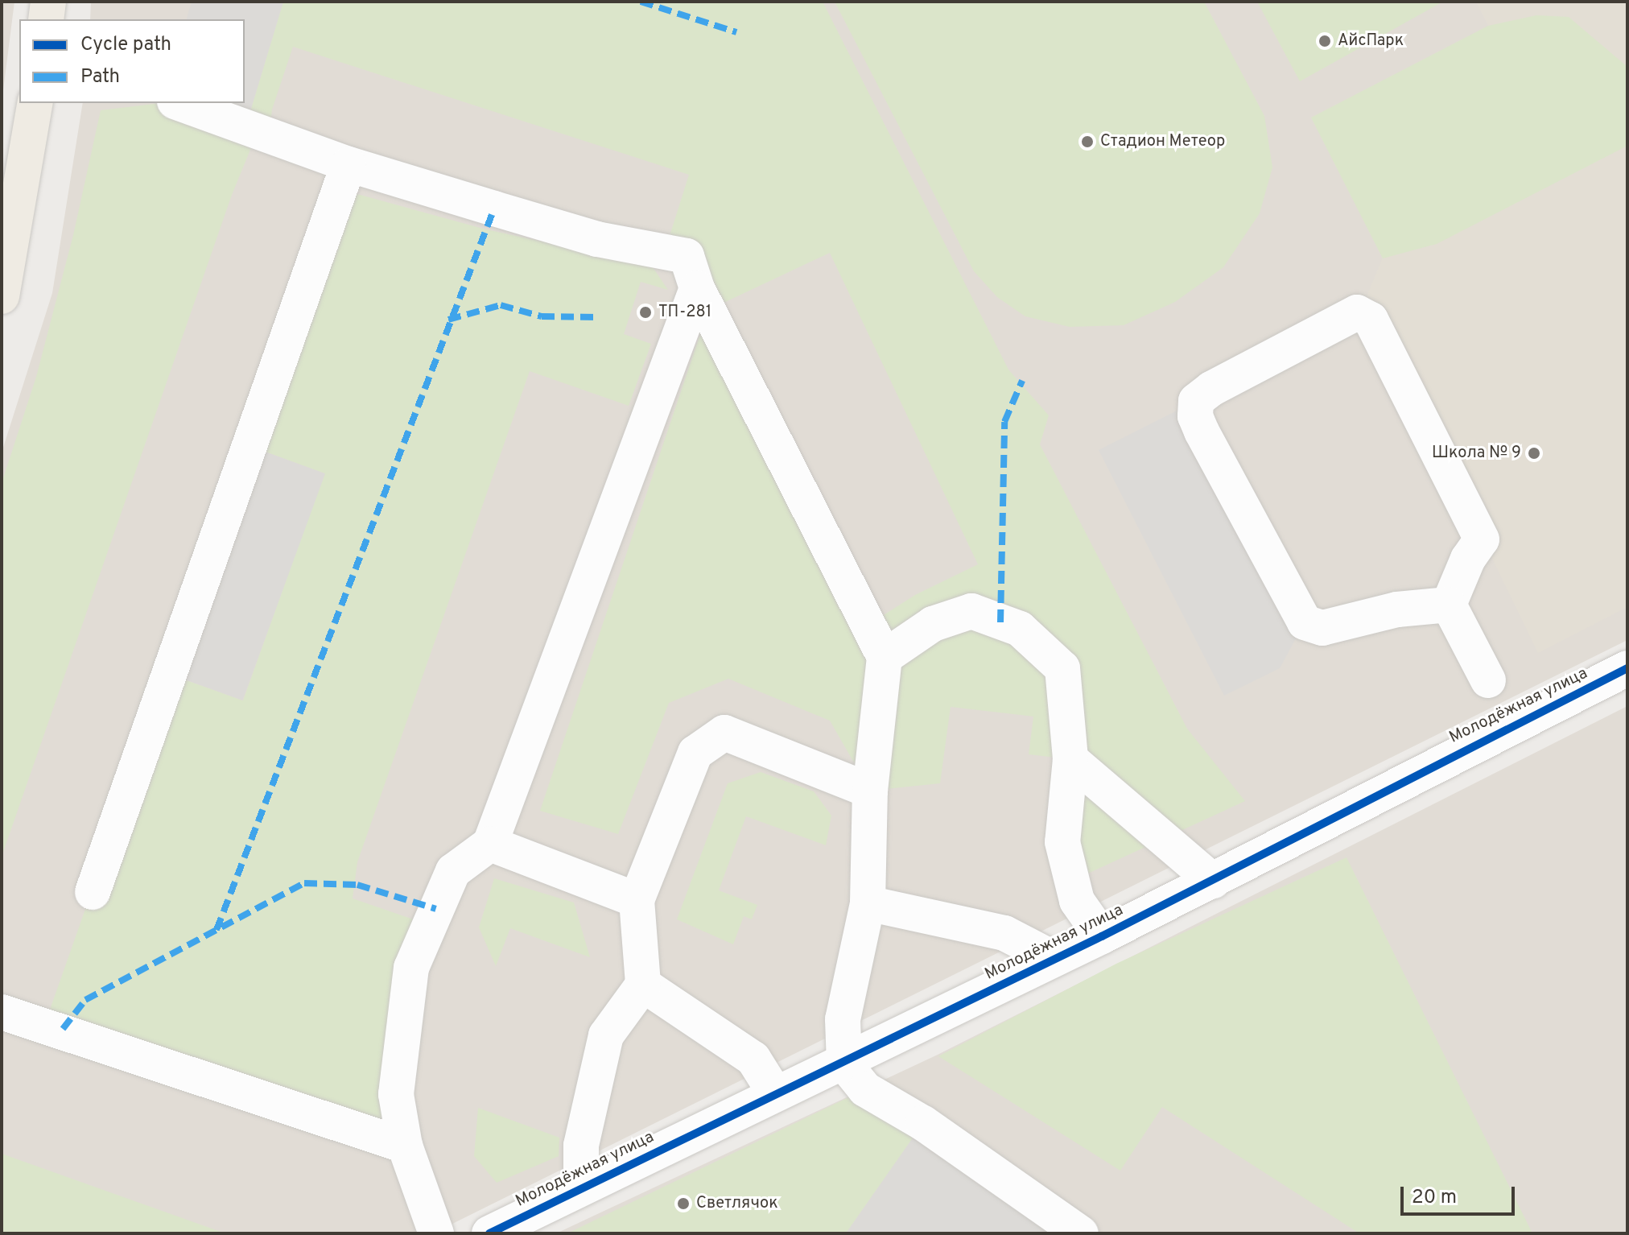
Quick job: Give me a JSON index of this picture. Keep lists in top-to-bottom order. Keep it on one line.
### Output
{"streets":{"street":["Молодёжная улица"]},"places":["АйсПарк","Стадион Метеор","ТП-281","Школа № 9","Светлячок"],"legend":["Cycle path","Path"],"scale_bar":"20 m"}
